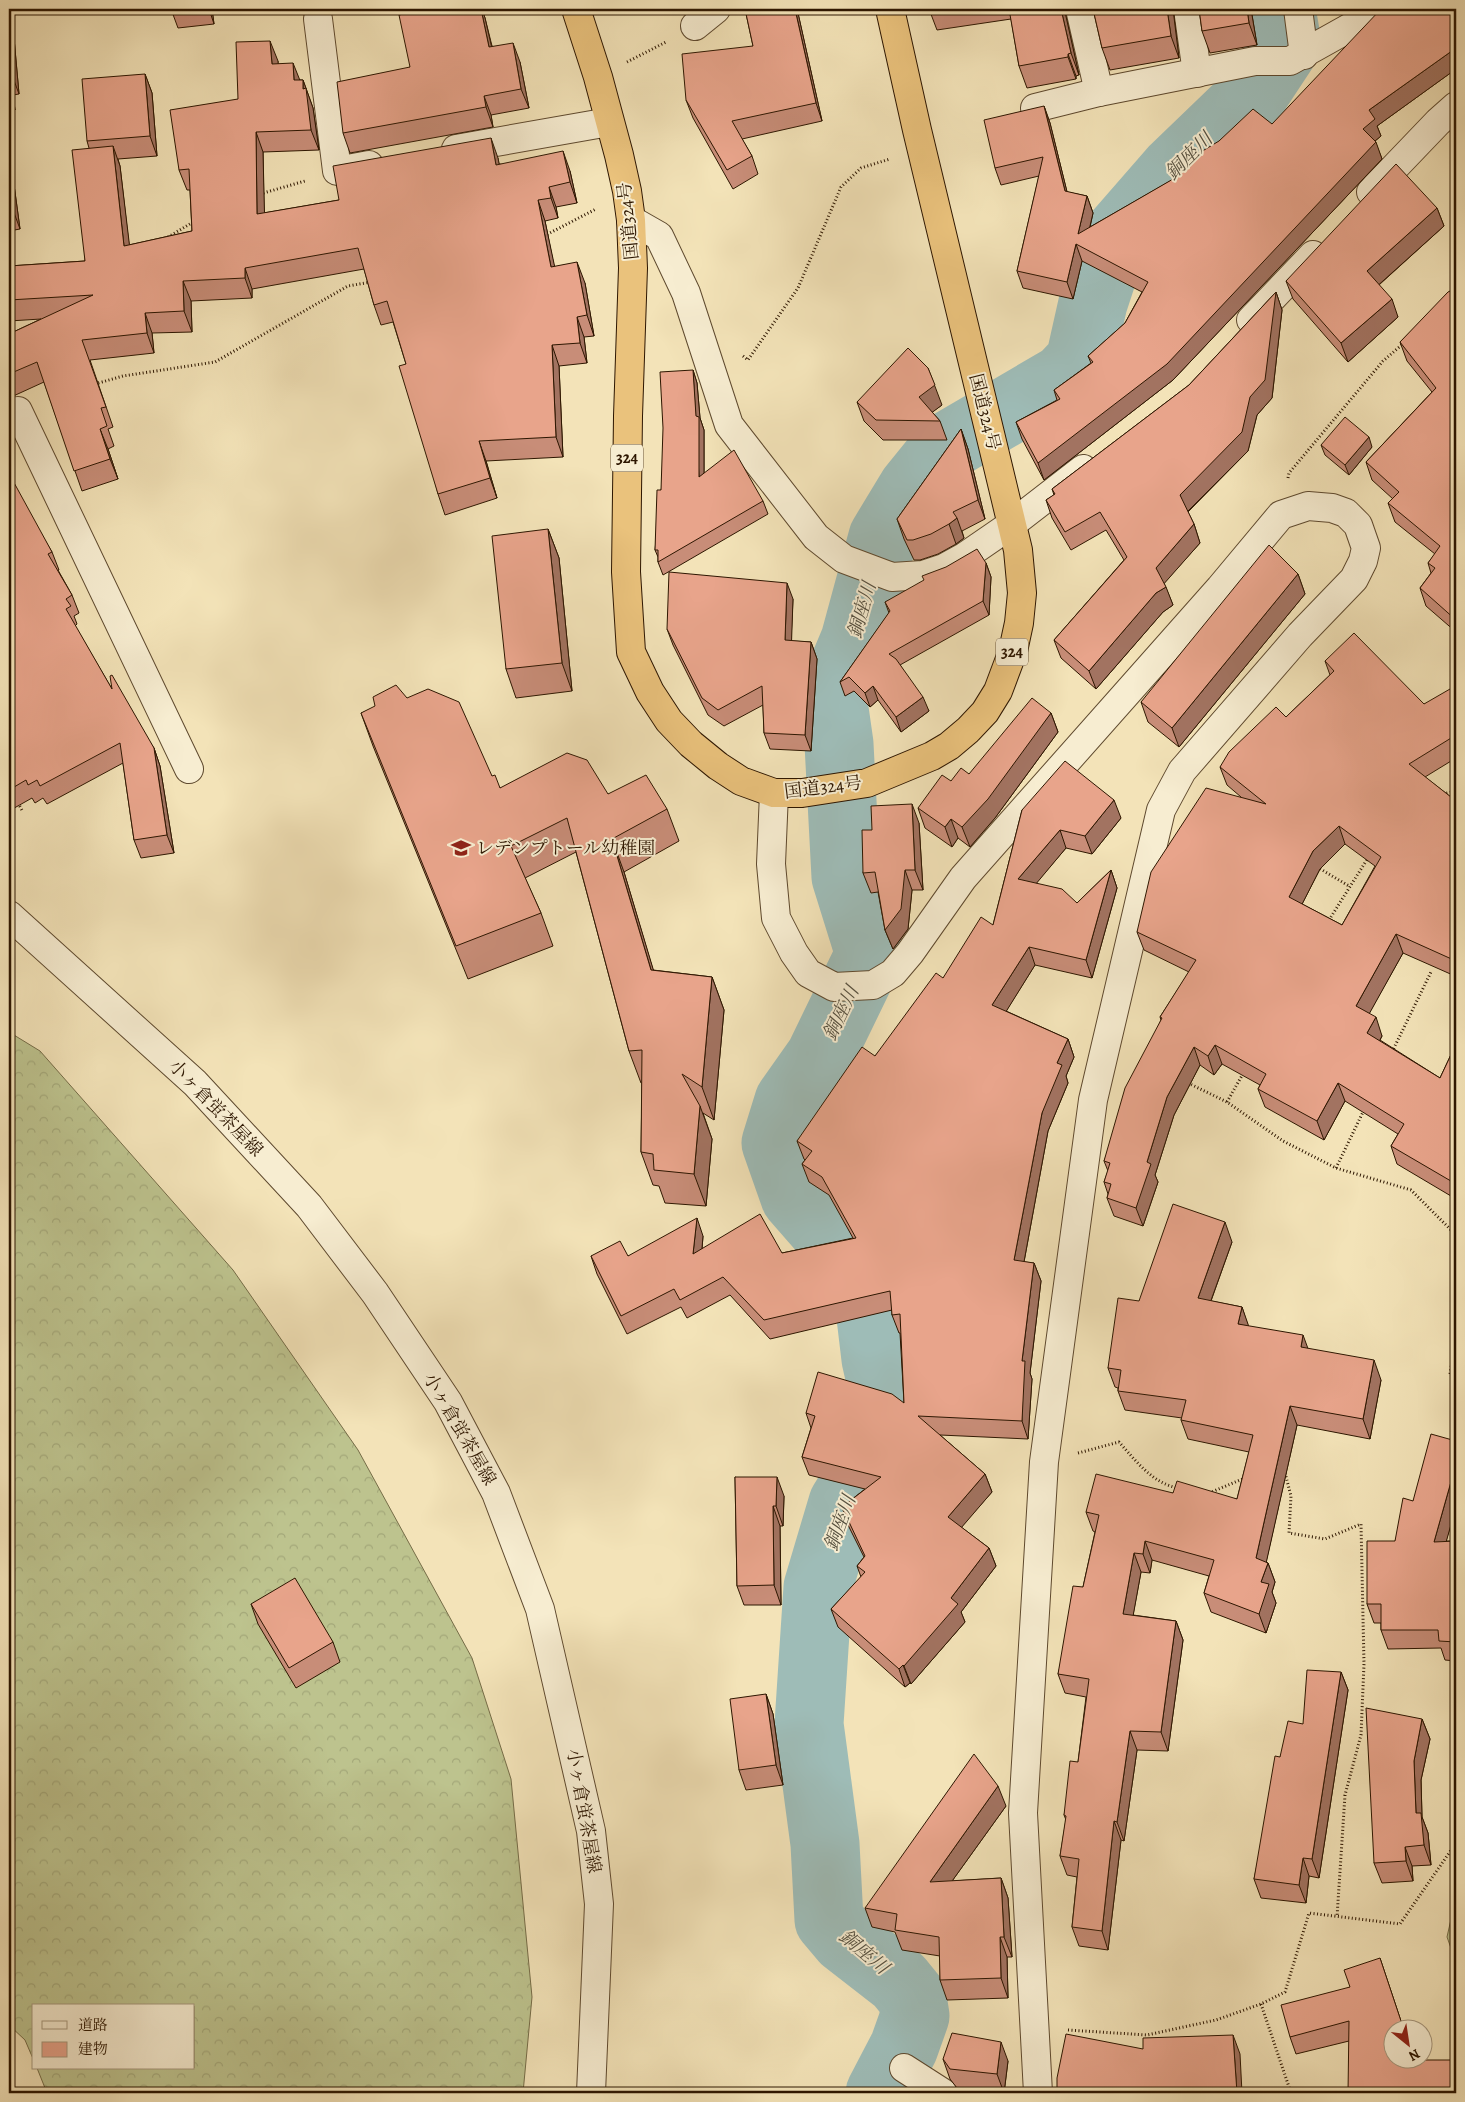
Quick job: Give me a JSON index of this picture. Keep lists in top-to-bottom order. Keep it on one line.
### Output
{"streets":{"highway":["国道324号","324"],"street":["小ヶ倉蛍茶屋線"]},"water":["銅座川"],"places":{"school or university":["レデンプトール幼稚園"]},"legend":["道路","建物"],"north":"bottom right"}
